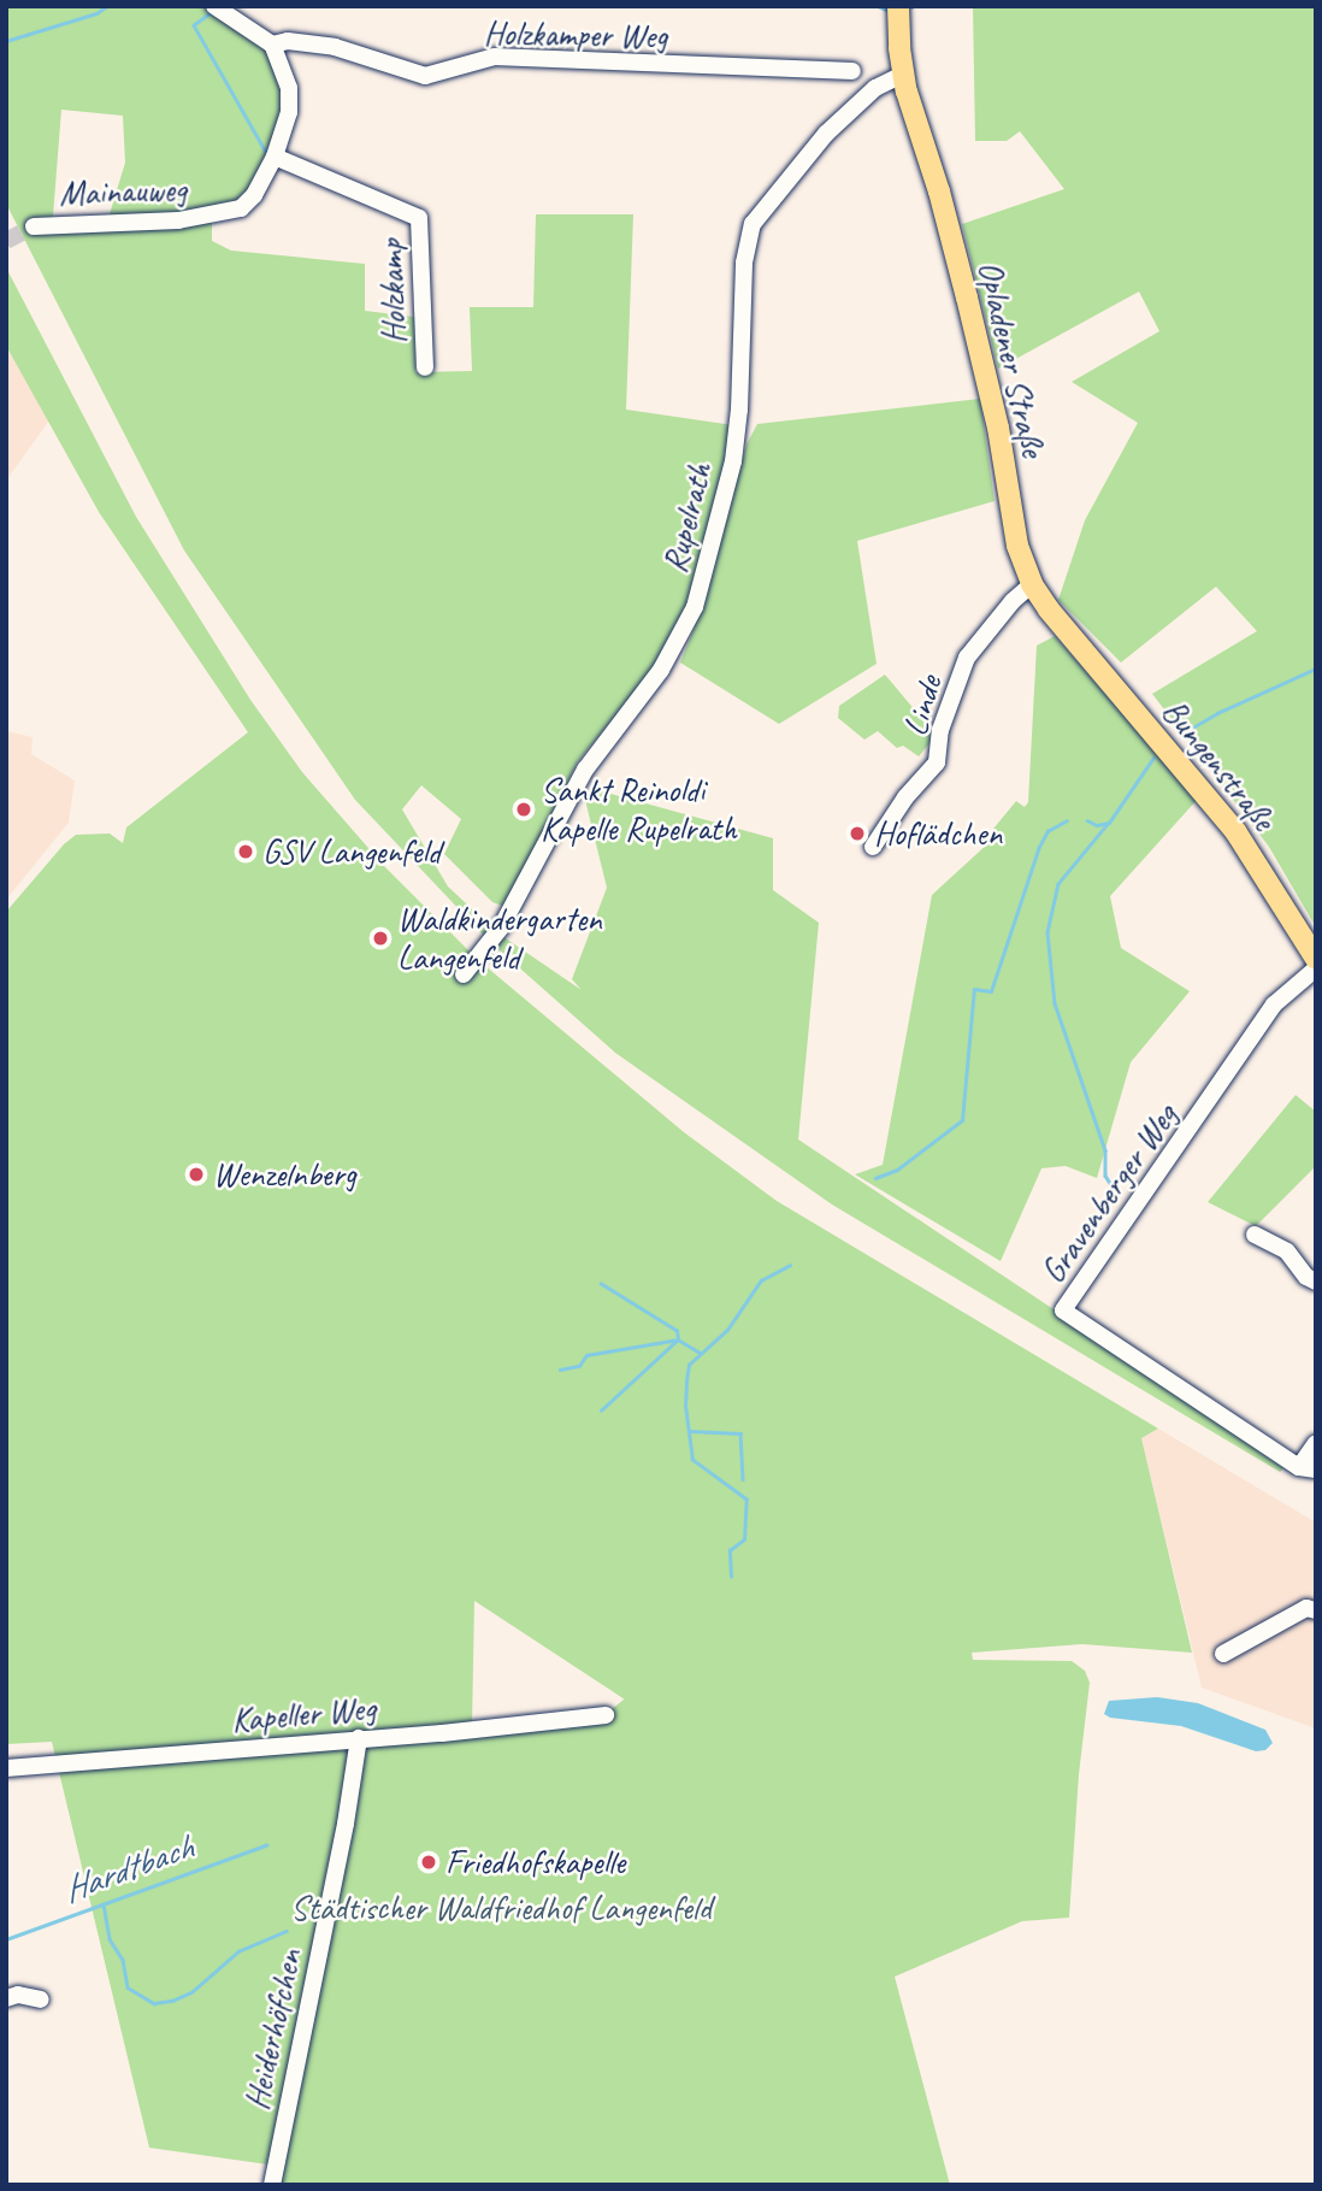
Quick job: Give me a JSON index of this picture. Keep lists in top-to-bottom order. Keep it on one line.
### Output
{"streets":{"main road":["Opladener Straße","Bungenstraße"],"street":["Holzkamper Weg","Mainauweg","Holzkamp","Rupelrath","Linde","Gravenberger Weg","Kapeller Weg","Heiderhöfchen"]},"crossings":[["Mainauweg","Holzkamp"],["Opladener Straße","Rupelrath"],["Opladener Straße","Linde"],["Opladener Straße","Bungenstraße"],["Kapeller Weg","Heiderhöfchen"]],"water":["Hardtbach"],"parks":["Städtischer Waldfriedhof Langenfeld"],"places":["Sankt Reinoldi Kapelle Rupelrath","Hoflädchen","GSV Langenfeld","Waldkindergarten Langenfeld","Wenzelnberg","Friedhofskapelle"]}
